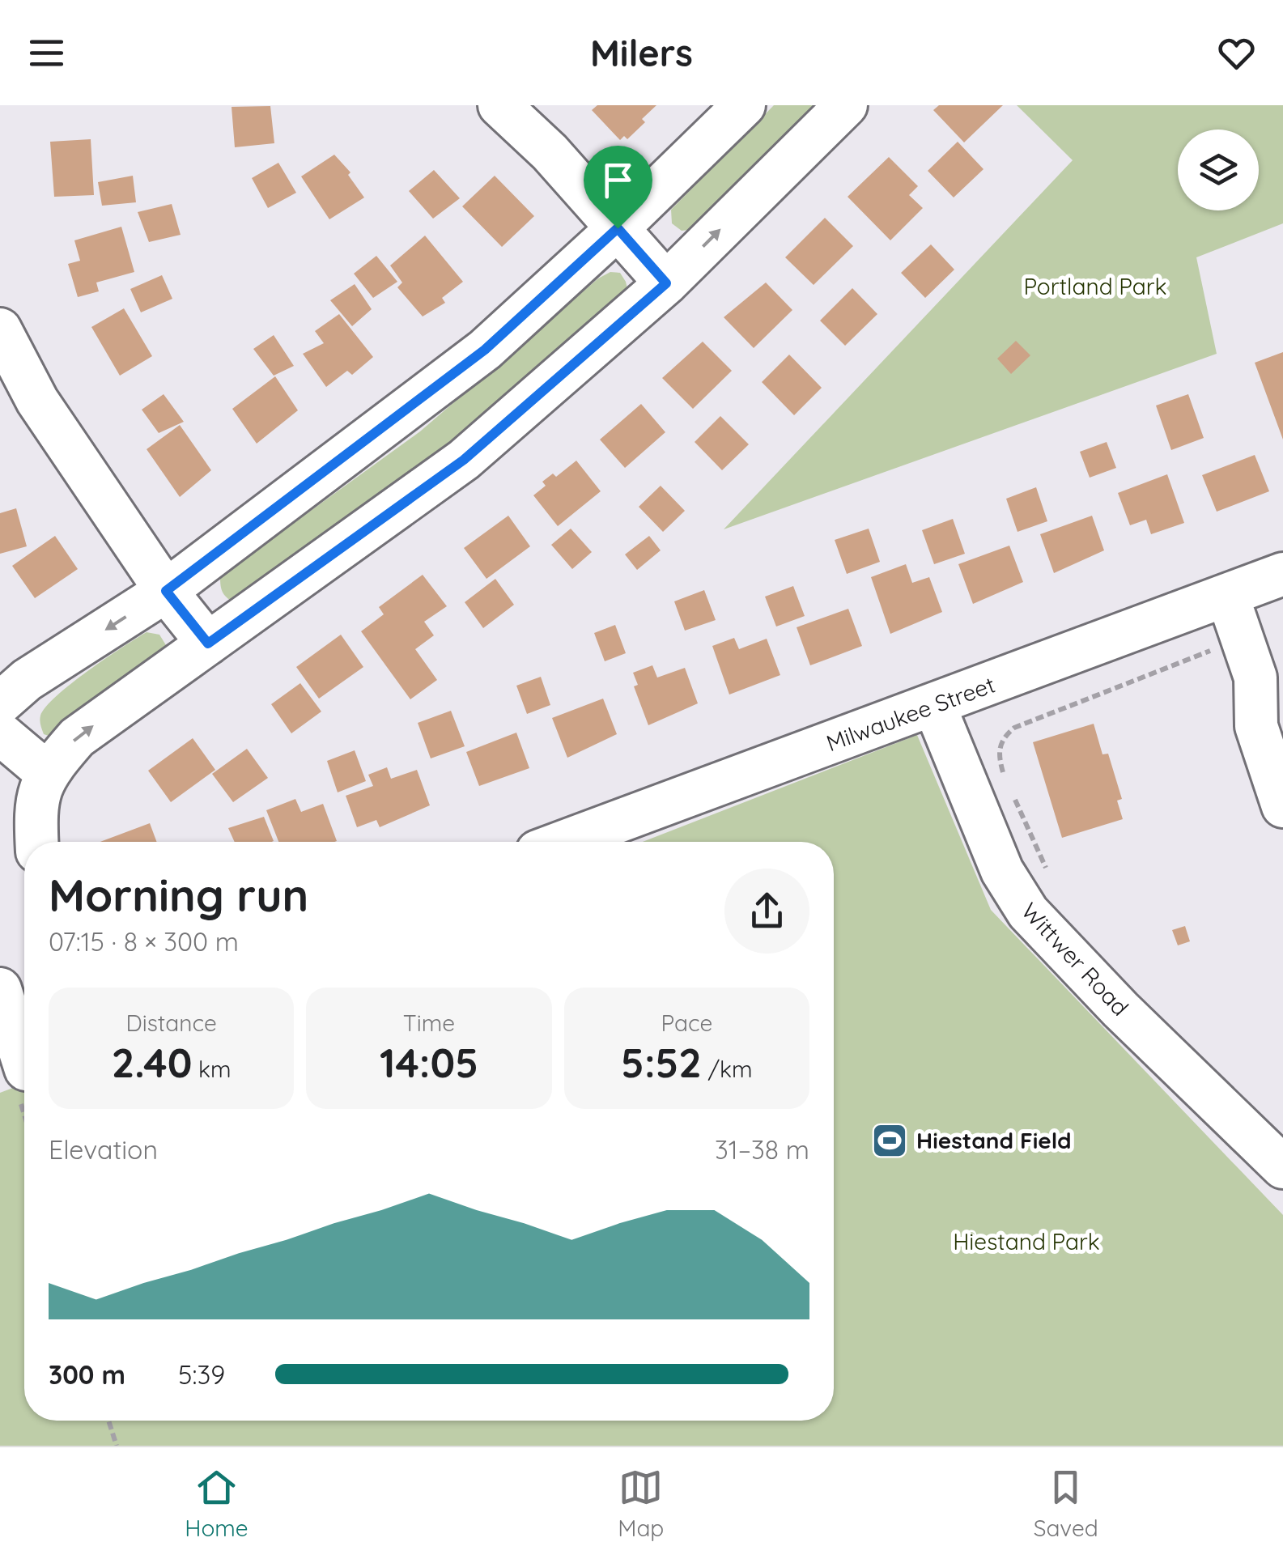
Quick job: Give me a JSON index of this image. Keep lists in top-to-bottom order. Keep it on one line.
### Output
{"streets":{"street":["Milwaukee Street","Wittwer Road"]},"crossings":[["Milwaukee Street","Wittwer Road"]],"parks":["Portland Park","Hiestand Park"],"places":{"sports":["Hiestand Field"]},"page":{"header":"Milers","heading":["Morning run","07:15 · 8 × 300 m"],"stats":[["Distance","2.40 km"],["Time","14:05"],["Pace","5:52 /km"]],"chart":["Elevation","31–38 m"],"list":[{"name":"300 m","note":"5:39"}],"tabs":["Home","Map","Saved"]}}
